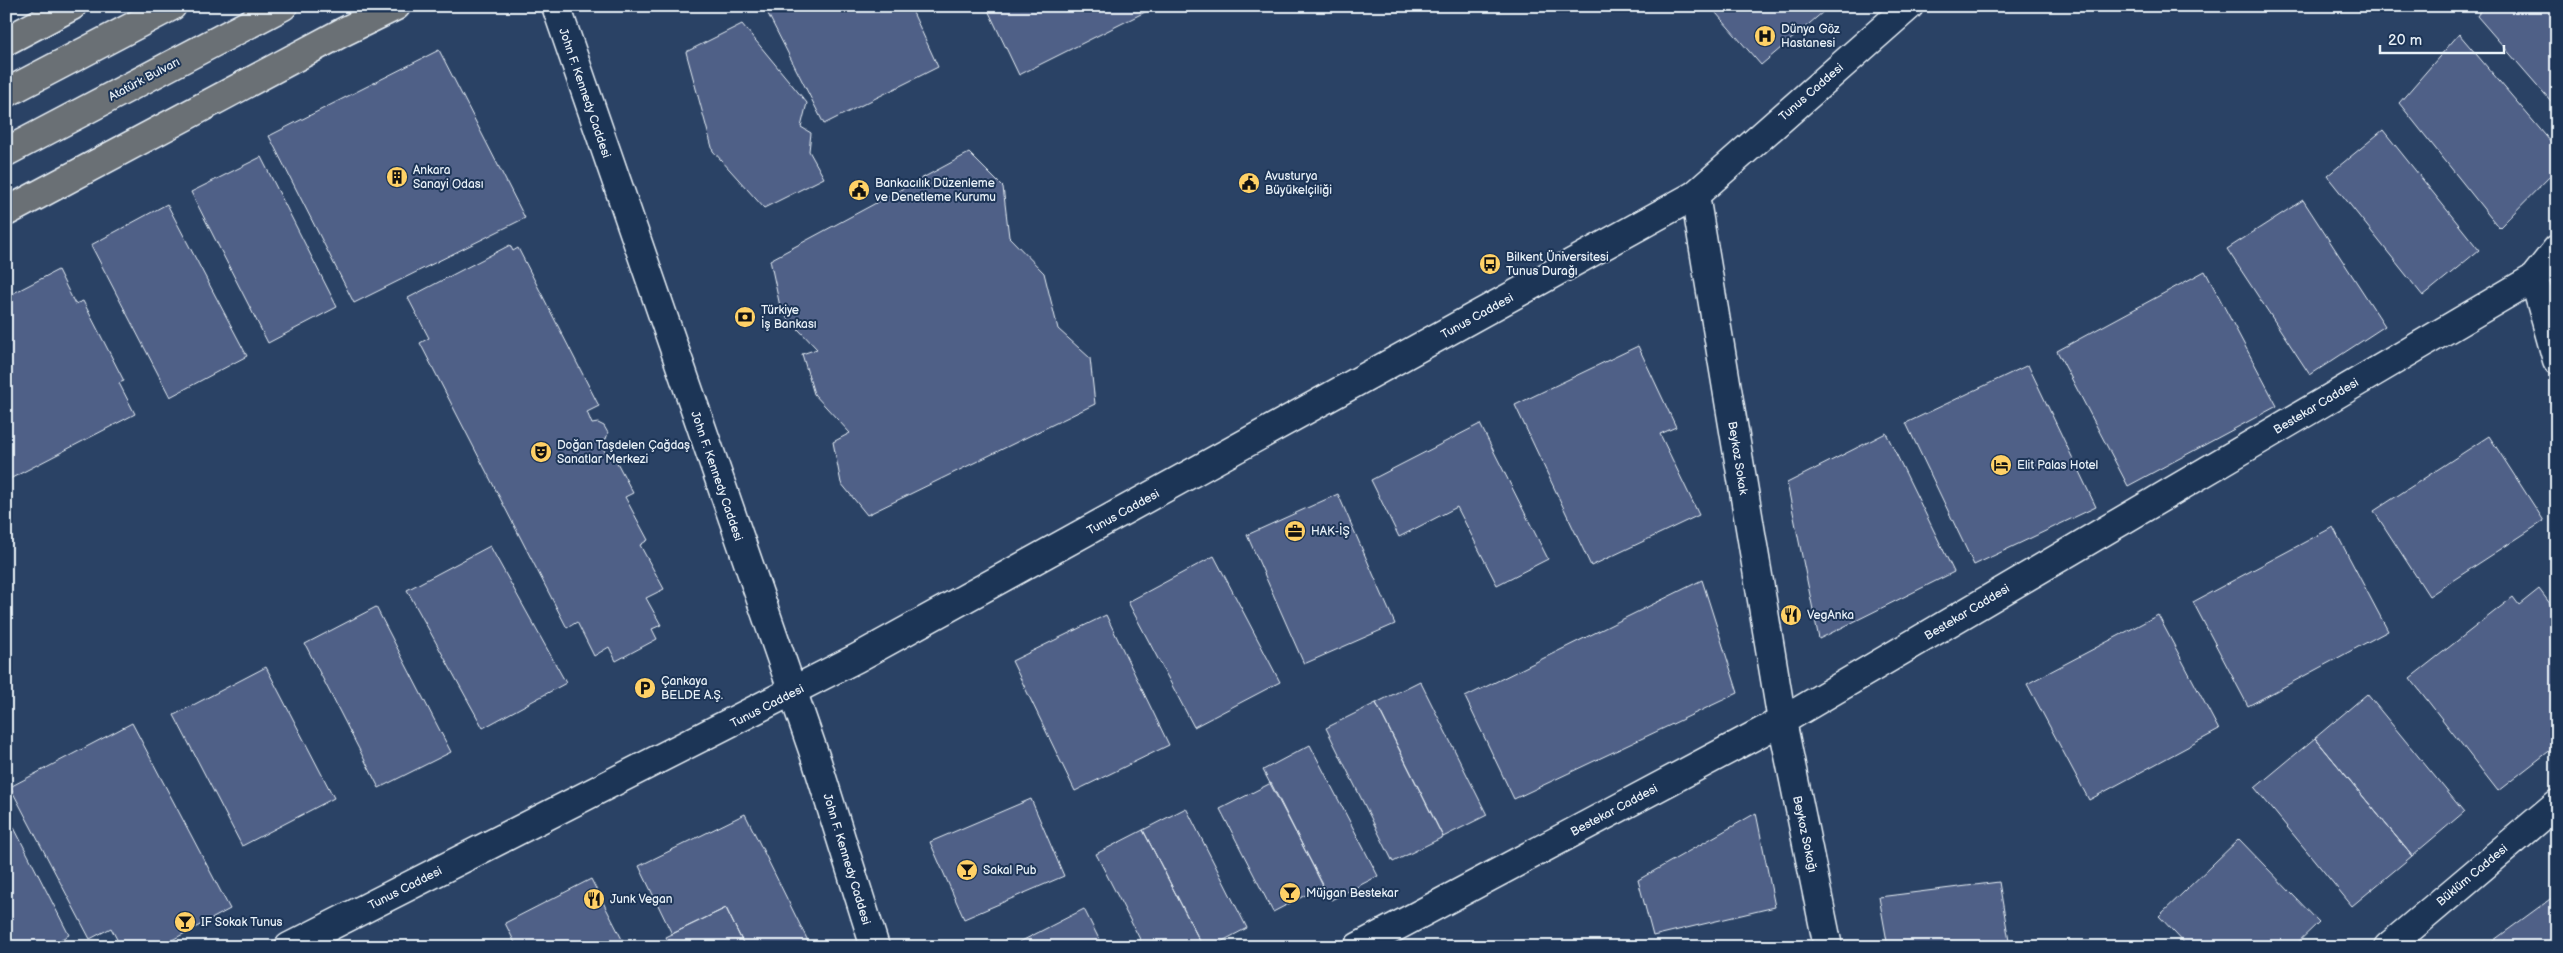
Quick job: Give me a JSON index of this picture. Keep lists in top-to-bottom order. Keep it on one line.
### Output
{"streets":{"main road":["Atatürk Bulvarı"],"street":["Tunus Caddesi","John F. Kennedy Caddesi","Bestekar Caddesi","Beykoz Sokak","Beykoz Sokağı","Büklüm Caddesi"]},"crossings":[["Tunus Caddesi","John F. Kennedy Caddesi"],["Tunus Caddesi","Beykoz Sokak"],["Bestekar Caddesi","Beykoz Sokak"],["Bestekar Caddesi","Beykoz Sokağı"],["Beykoz Sokak","Beykoz Sokağı"]],"places":{"hospital":["Dünya Göz Hastanesi"],"building":["Ankara Sanayi Odası"],"public building":["Avusturya Büyükelçiliği","Bankacılık Düzenleme ve Denetleme Kurumu"],"bus stop":["Bilkent Üniversitesi Tunus Durağı"],"bank":["Türkiye İş Bankası"],"theatre":["Doğan Taşdelen Çağdaş Sanatlar Merkezi"],"hotel":["Elit Palas Hotel"],"office":["HAK-İŞ"],"restaurant":["VegAnka","Junk Vegan"],"parking":["Çankaya BELDE A.Ş."],"bar":["Sakal Pub","Müjgan Bestekar","IF Sokak Tunus"]},"scale_bar":"20 m"}
